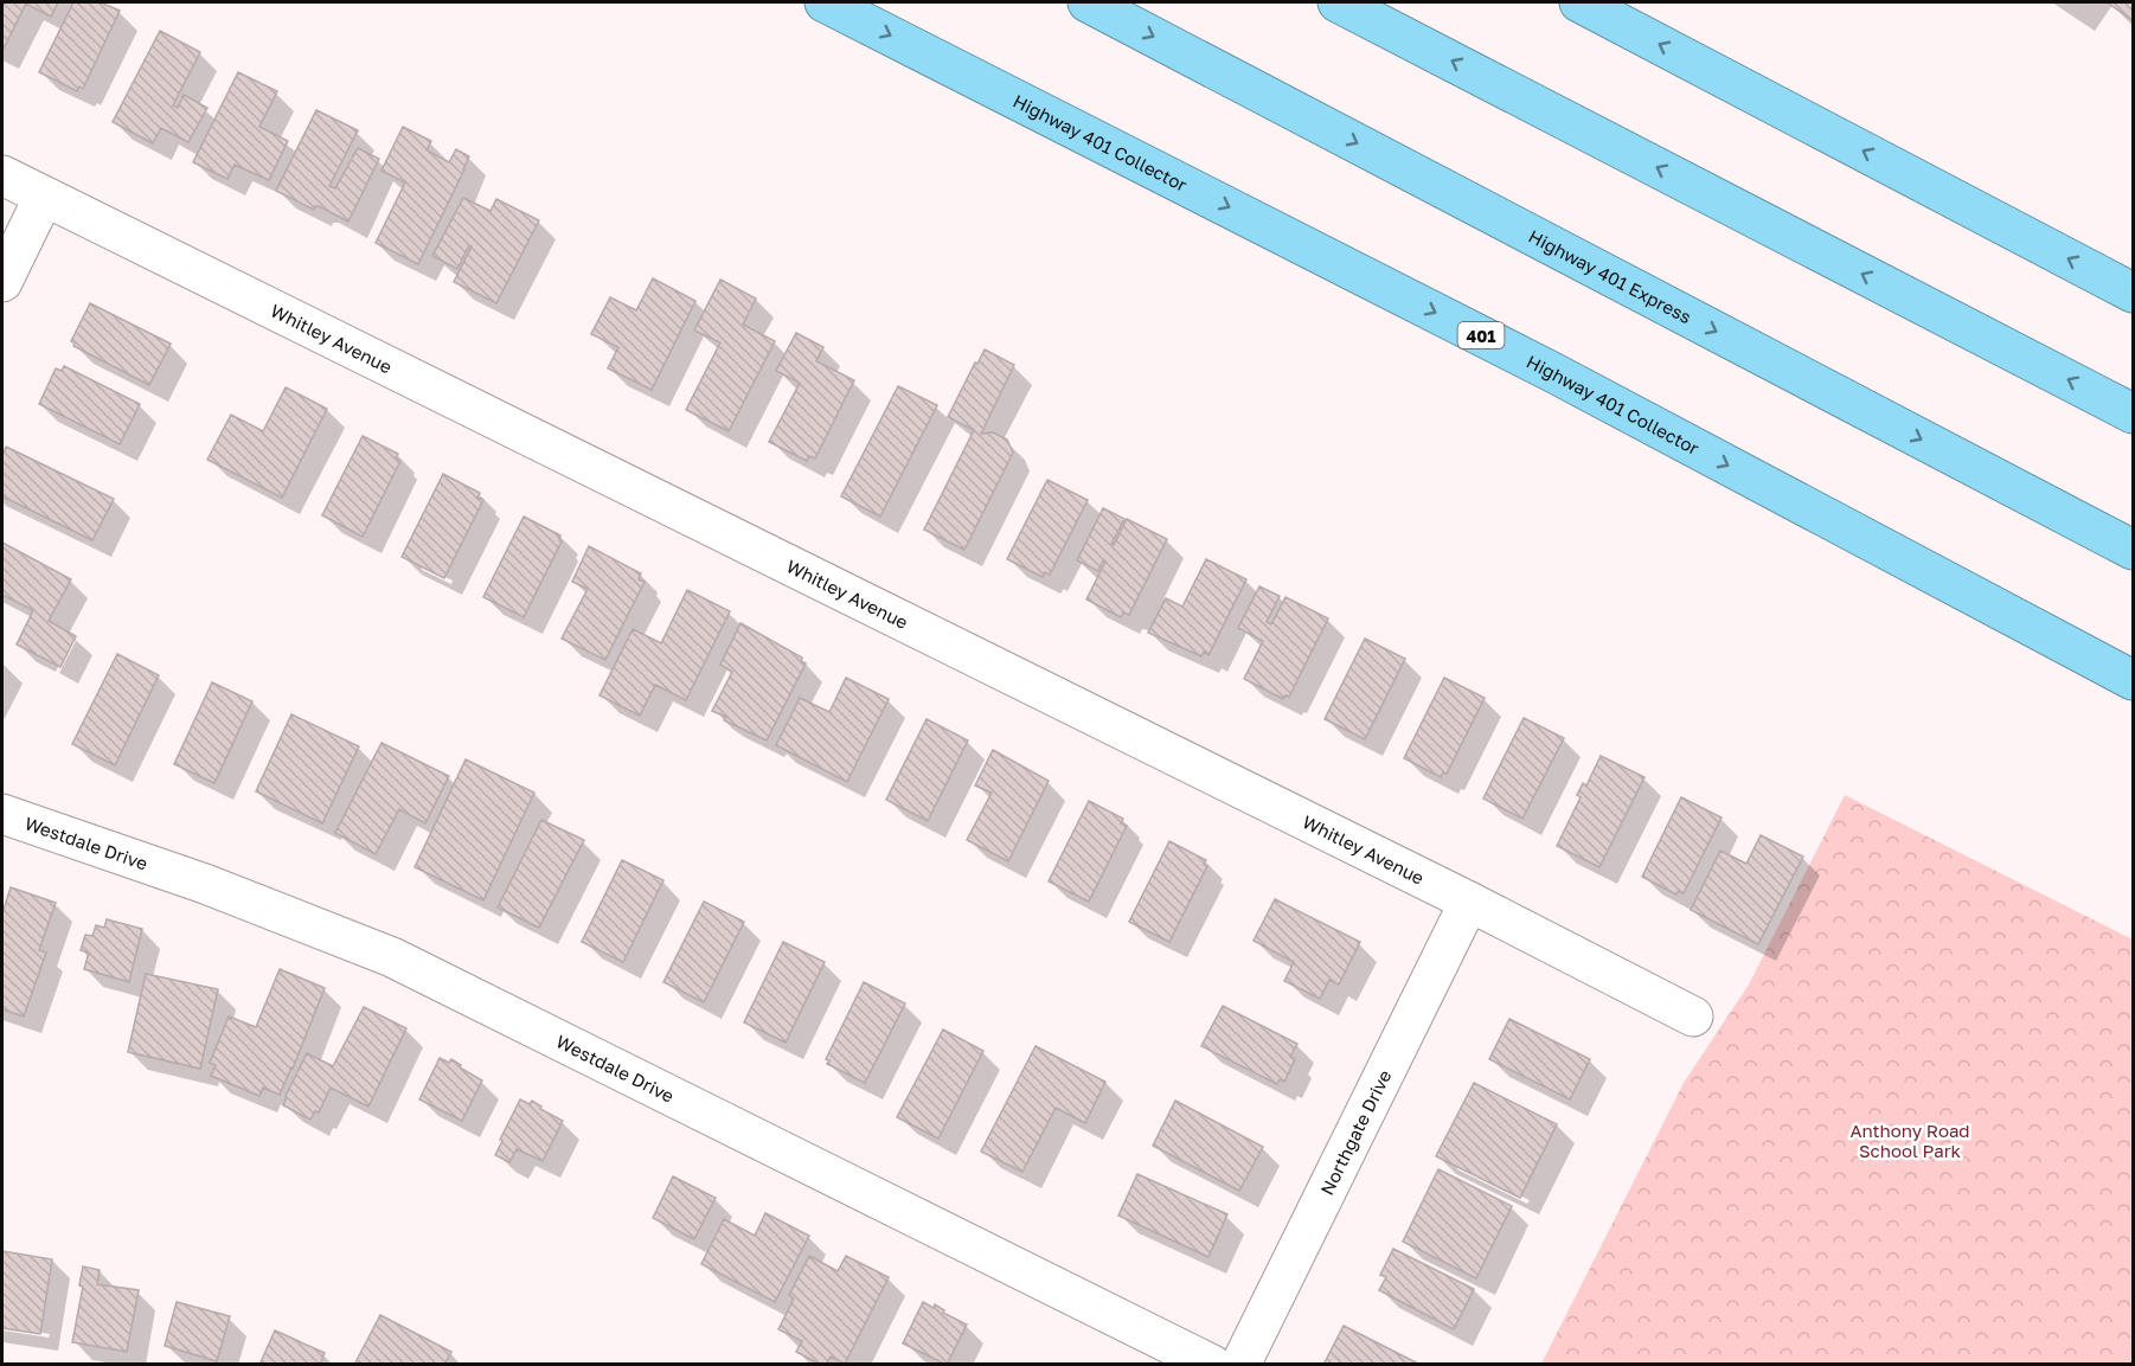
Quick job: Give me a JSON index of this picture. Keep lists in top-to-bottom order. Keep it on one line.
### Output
{"streets":{"highway":["Highway 401 Collector","Highway 401 Express","401"],"street":["Whitley Avenue","Westdale Drive","Northgate Drive"]},"crossings":[["Whitley Avenue","Northgate Drive"]],"parks":["Anthony Road School Park"]}
